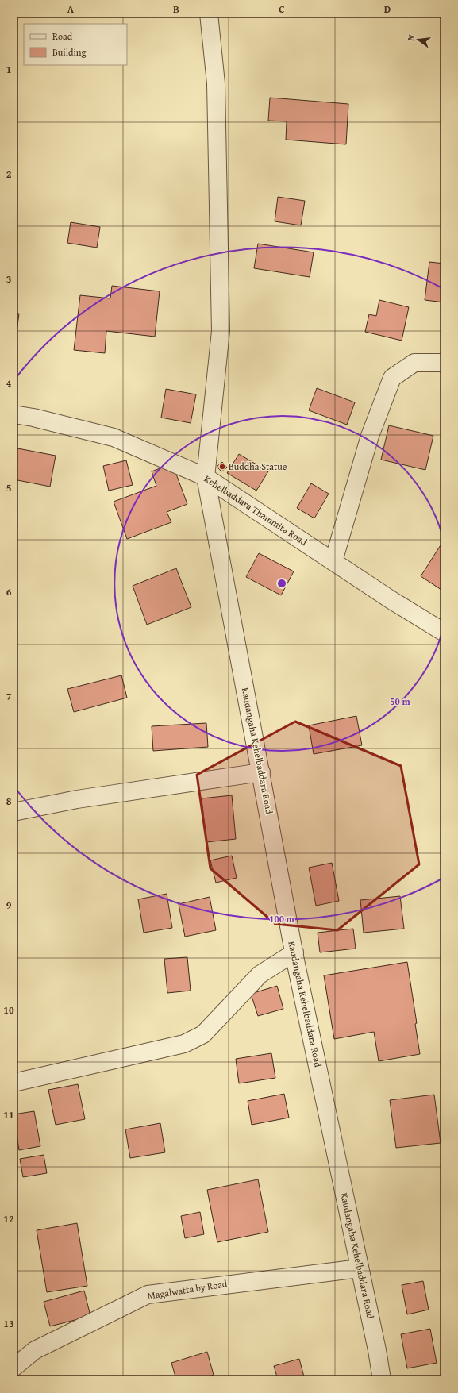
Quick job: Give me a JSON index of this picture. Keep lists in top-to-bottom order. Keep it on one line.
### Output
{"streets":{"street":["Kehelbaddara Thammita Road","Kaudangaha Kehelbaddara Road","Magalwatta by Road"]},"crossings":[["Kehelbaddara Thammita Road","Kaudangaha Kehelbaddara Road"],["Kaudangaha Kehelbaddara Road","Magalwatta by Road"]],"places":["Buddha Statue"],"legend":["Road","Building"],"north":"left","grid":{"columns":["A","B","C","D"],"rows":["1","2","3","4","5","6","7","8","9","10","11","12","13"]},"rings":["50 m","100 m"]}
